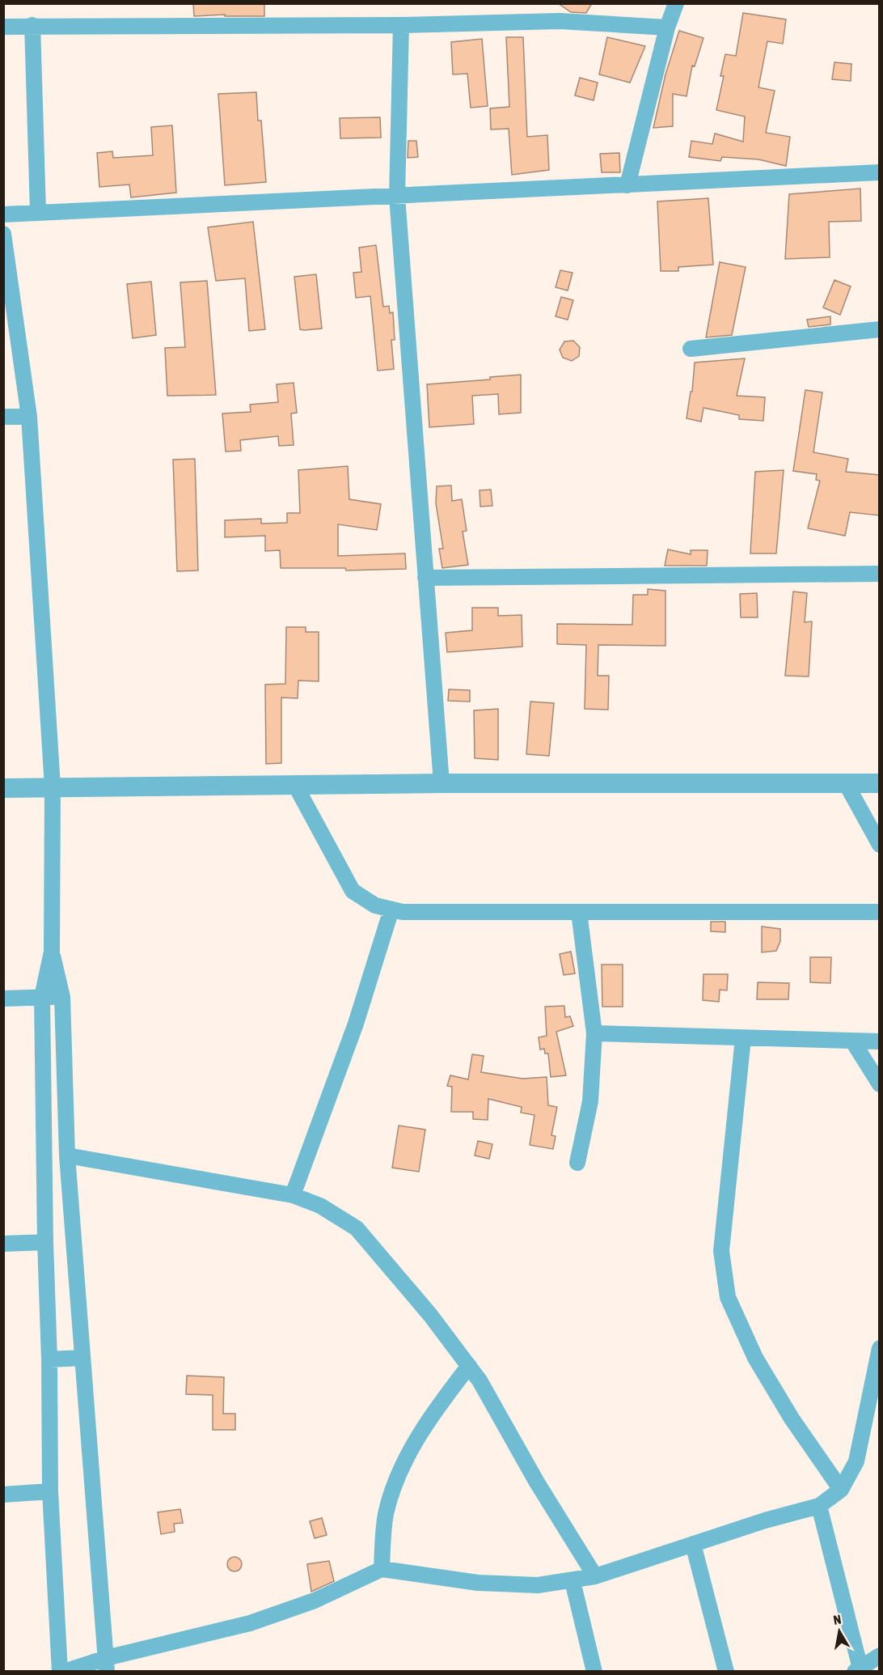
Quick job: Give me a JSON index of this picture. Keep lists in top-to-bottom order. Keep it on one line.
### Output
{"north":"top"}
